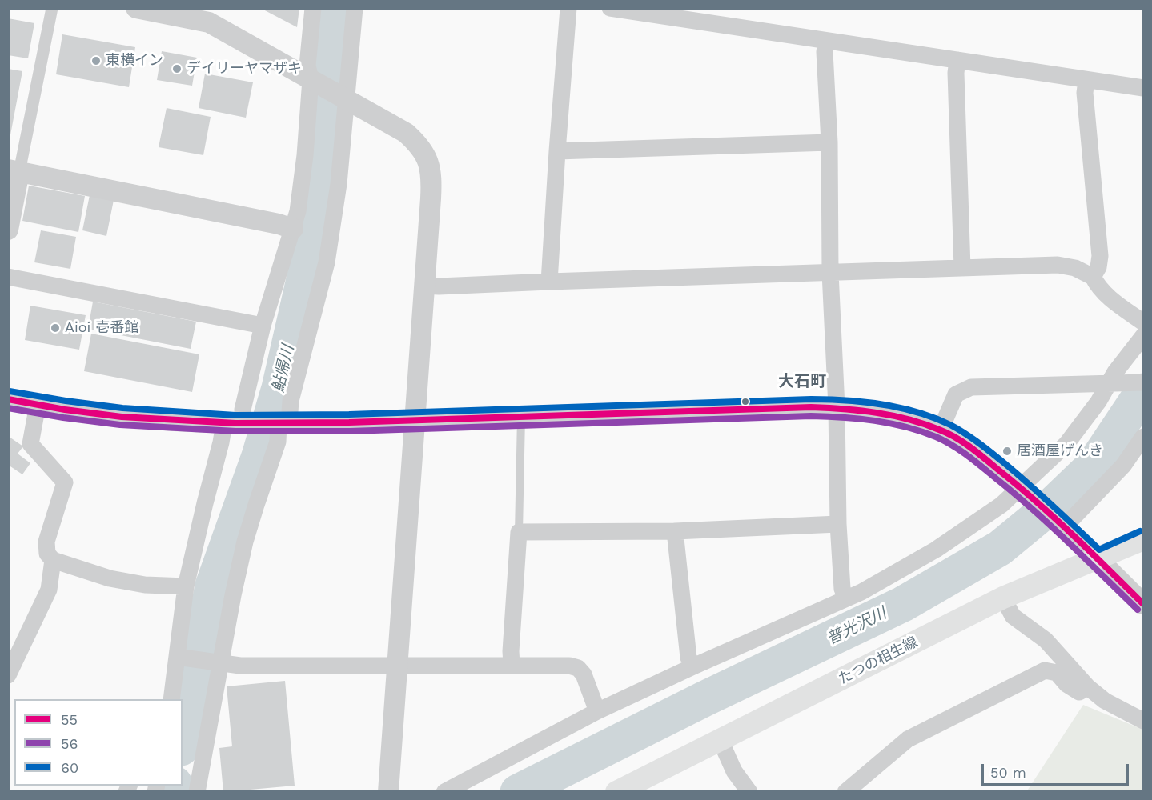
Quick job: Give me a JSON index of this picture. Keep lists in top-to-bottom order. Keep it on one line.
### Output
{"streets":{"main road":["たつの相生線"]},"districts":["大石町"],"water":["鮎帰川","普光沢川"],"places":["東横イン","デイリーヤマザキ","Aioi 壱番館","居酒屋げんき"],"lines":["transit line 60","transit line 55","transit line 56"],"legend":["55","56","60"],"scale_bar":"50 m"}
